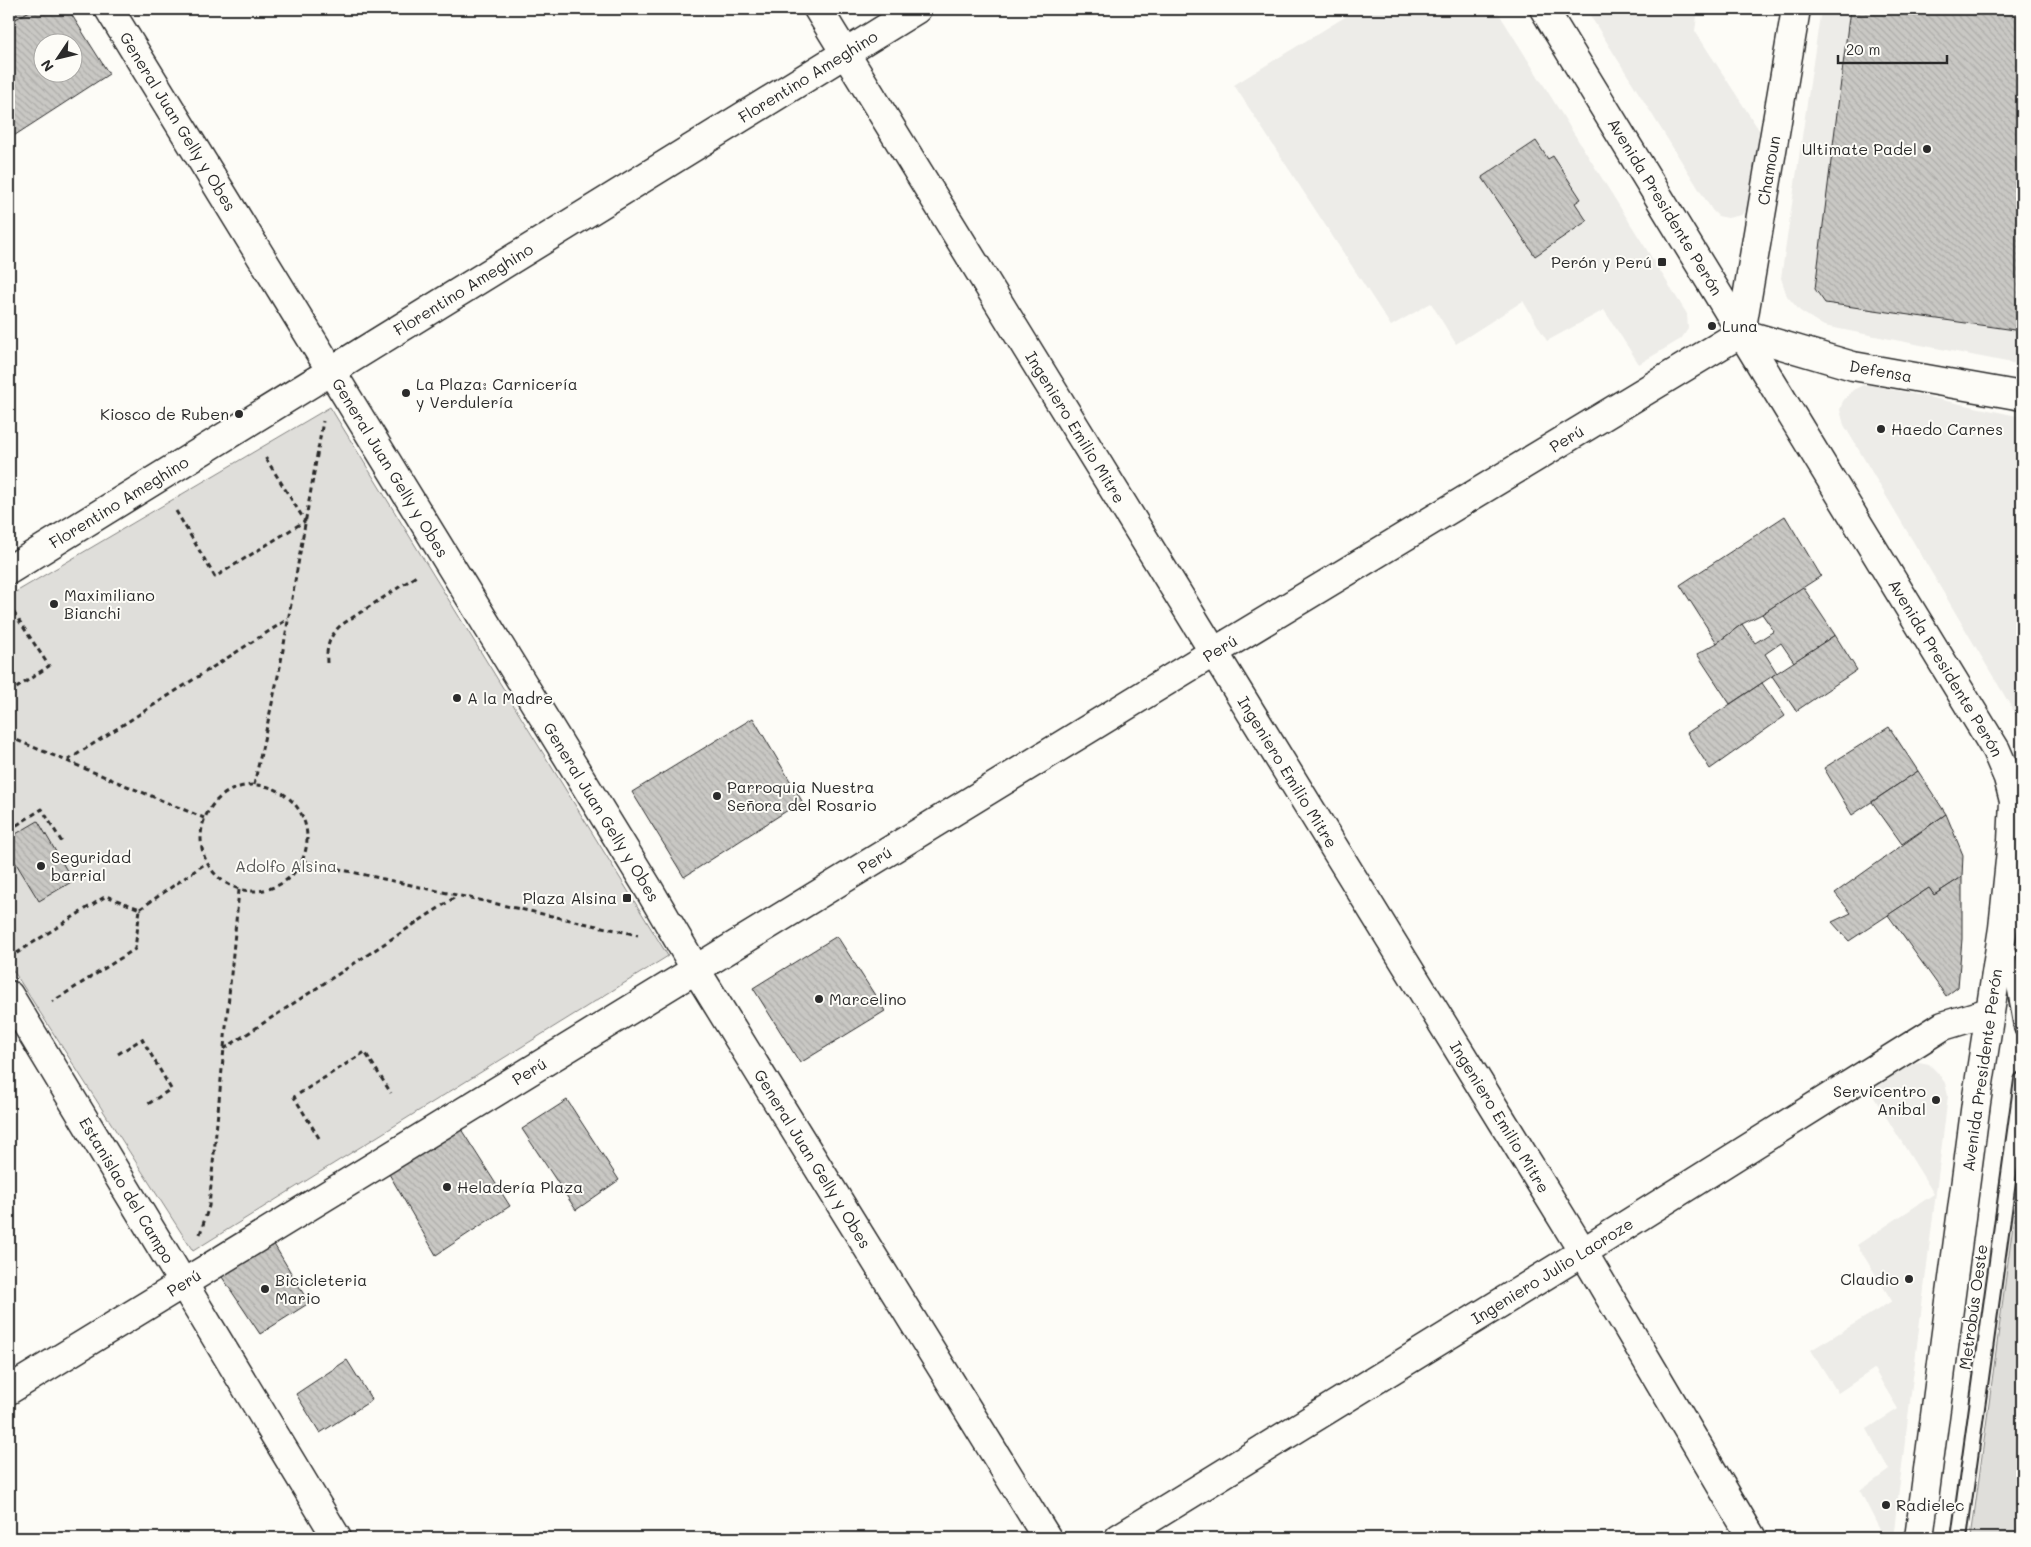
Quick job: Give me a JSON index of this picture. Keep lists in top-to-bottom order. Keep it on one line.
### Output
{"streets":{"street":["Florentino Ameghino","General Juan Gelly y Obes","Chamoun","Avenida Presidente Perón","Defensa","Ingeniero Emilio Mitre","Perú","Estanislao del Campo","Ingeniero Julio Lacroze"],"lane":["Metrobús Oeste"]},"crossings":[["Florentino Ameghino","General Juan Gelly y Obes"],["Florentino Ameghino","Ingeniero Emilio Mitre"],["General Juan Gelly y Obes","Perú"],["Chamoun","Avenida Presidente Perón"],["Chamoun","Defensa"],["Chamoun","Perú"],["Avenida Presidente Perón","Defensa"],["Avenida Presidente Perón","Perú"],["Avenida Presidente Perón","Ingeniero Julio Lacroze"],["Defensa","Perú"],["Ingeniero Emilio Mitre","Perú"],["Ingeniero Emilio Mitre","Ingeniero Julio Lacroze"],["Perú","Estanislao del Campo"]],"parks":["Adolfo Alsina"],"places":{"other":["Ultimate Padel","Luna","La Plaza: Carnicería y Verdulería","Kiosco de Ruben","Haedo Carnes","Maximiliano Bianchi","A la Madre","Parroquia Nuestra Señora del Rosario","Seguridad barrial","Marcelino","Servicentro Anibal","Heladería Plaza","Claudio","Bicicleteria Mario","Radielec"],"transit":["Perón y Perú","Plaza Alsina"]},"scale_bar":"20 m","north":"bottom left"}
